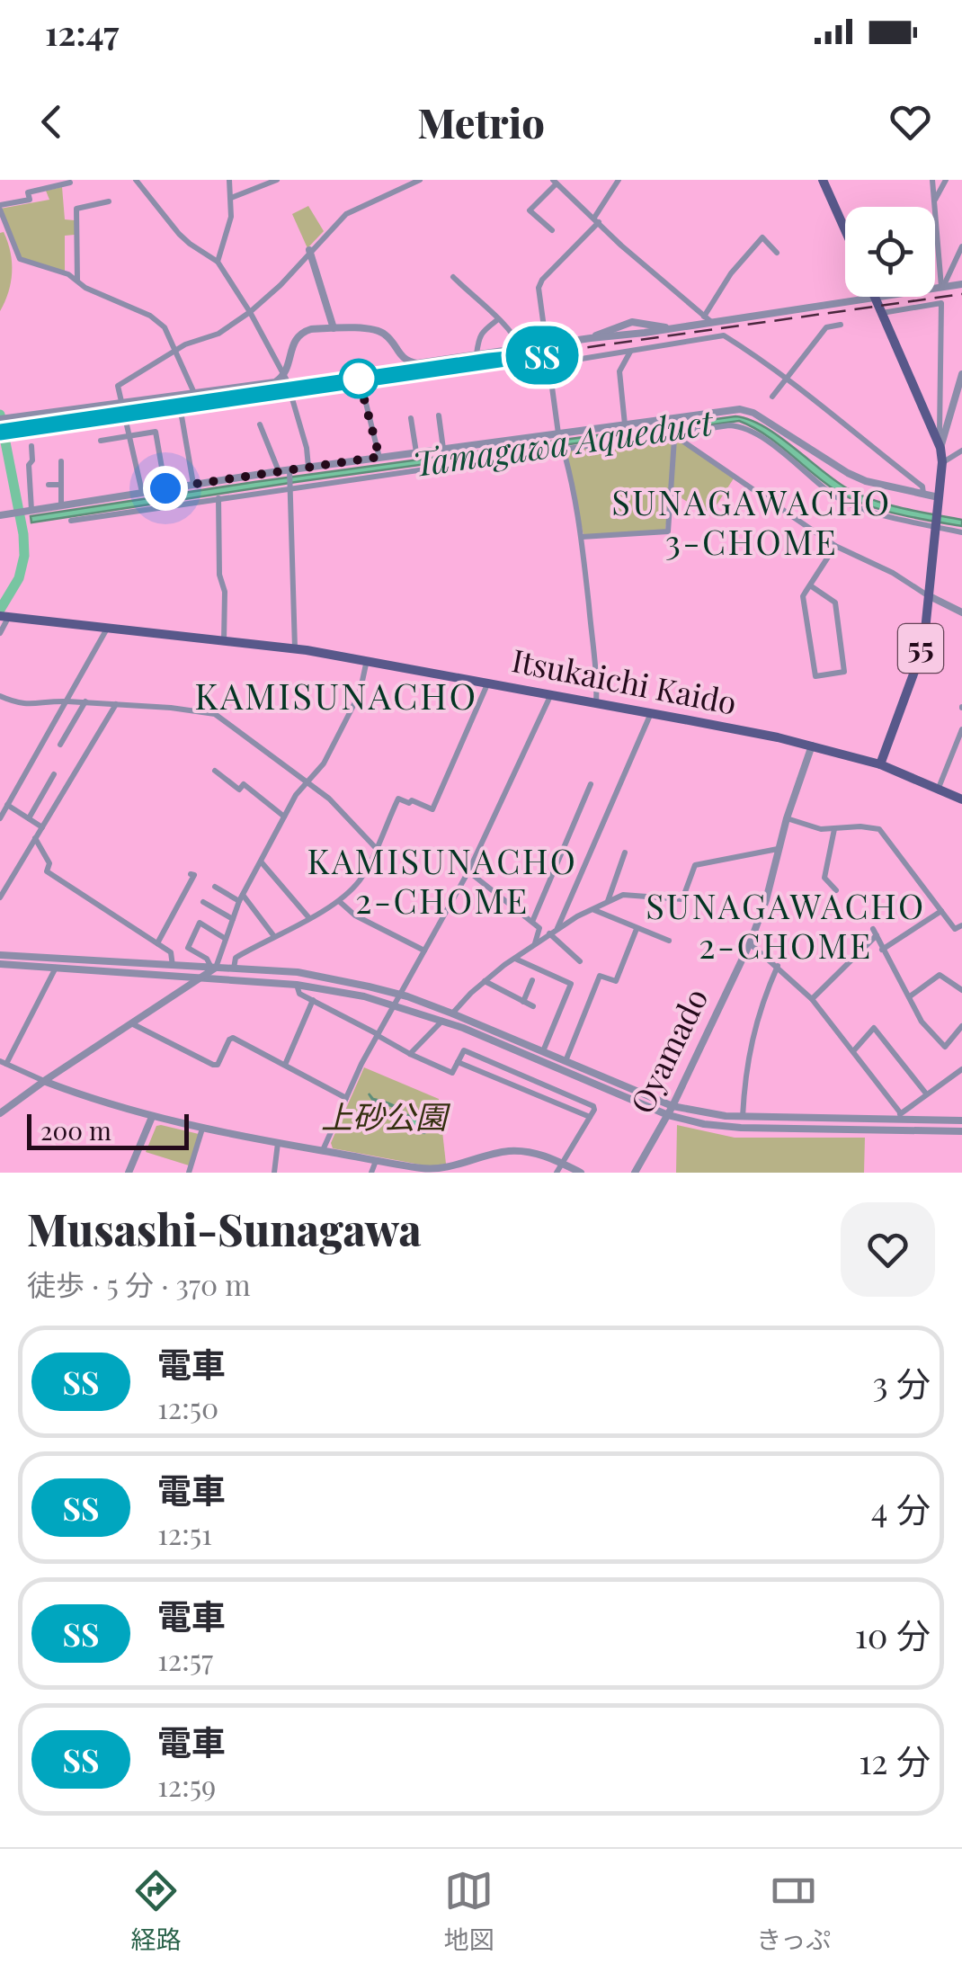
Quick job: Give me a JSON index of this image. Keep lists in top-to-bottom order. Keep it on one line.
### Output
{"streets":{"main road":["55","Itsukaichi Kaido"],"street":["Oyamado"]},"crossings":[["55","Itsukaichi Kaido"],["Itsukaichi Kaido","Oyamado"]],"districts":["SUNAGAWACHO 3-CHOME","KAMISUNACHO","KAMISUNACHO 2-CHOME","SUNAGAWACHO 2-CHOME"],"water":["Tamagawa Aqueduct"],"parks":["上砂公園"],"scale_bar":"200 m","page":{"status":"12:47","header":"Metrio","on_map":"SS","scale":"200 m","heading":["Musashi-Sunagawa","徒歩 · 5 分 · 370 m"],"list":[{"mark":"SS","name":"電車","note":"12:50","value":"3 分"},{"mark":"SS","name":"電車","note":"12:51","value":"4 分"},{"mark":"SS","name":"電車","note":"12:57","value":"10 分"},{"mark":"SS","name":"電車","note":"12:59","value":"12 分"}],"tabs":["経路","地図","きっぷ"]}}
